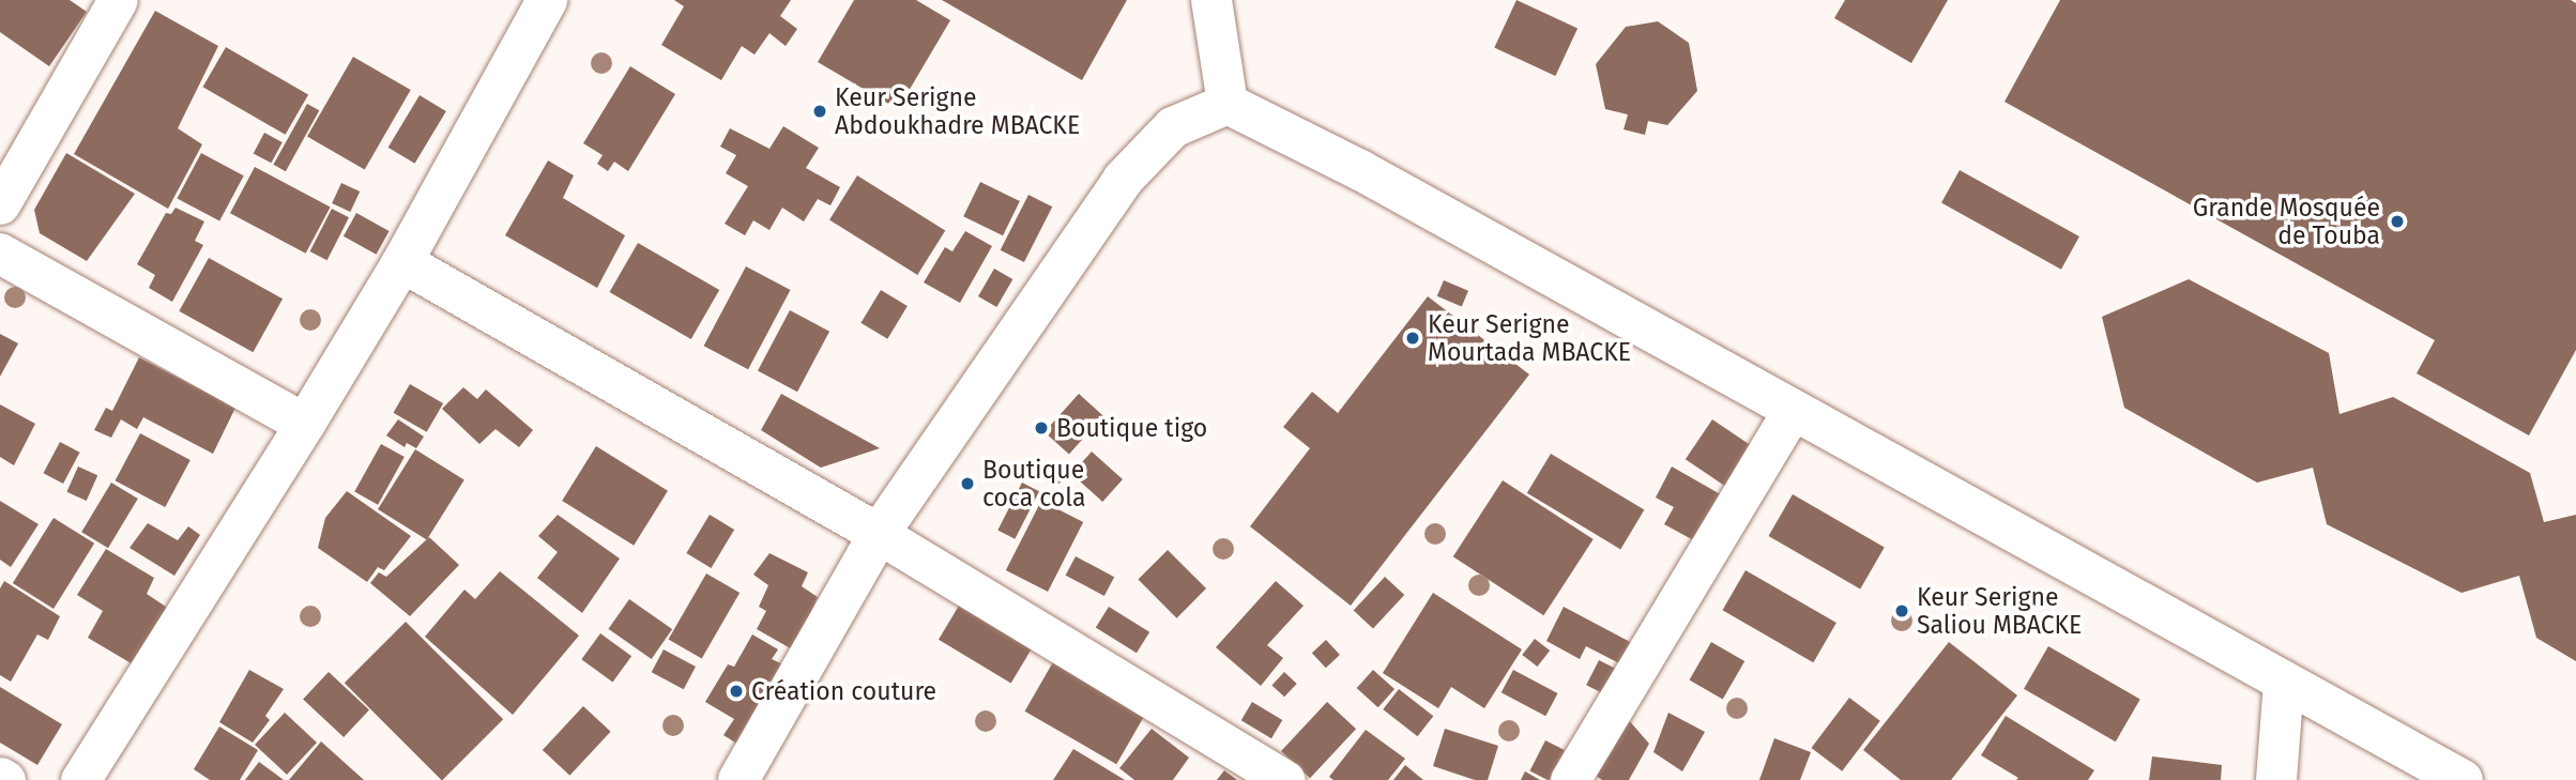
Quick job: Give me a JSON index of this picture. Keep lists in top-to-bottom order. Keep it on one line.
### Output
{"places":["Keur Serigne Abdoukhadre MBACKE","Grande Mosquée de Touba","Keur Serigne Mourtada MBACKE","Boutique tigo","Boutique coca cola","Keur Serigne Saliou MBACKE","Création couture"]}
